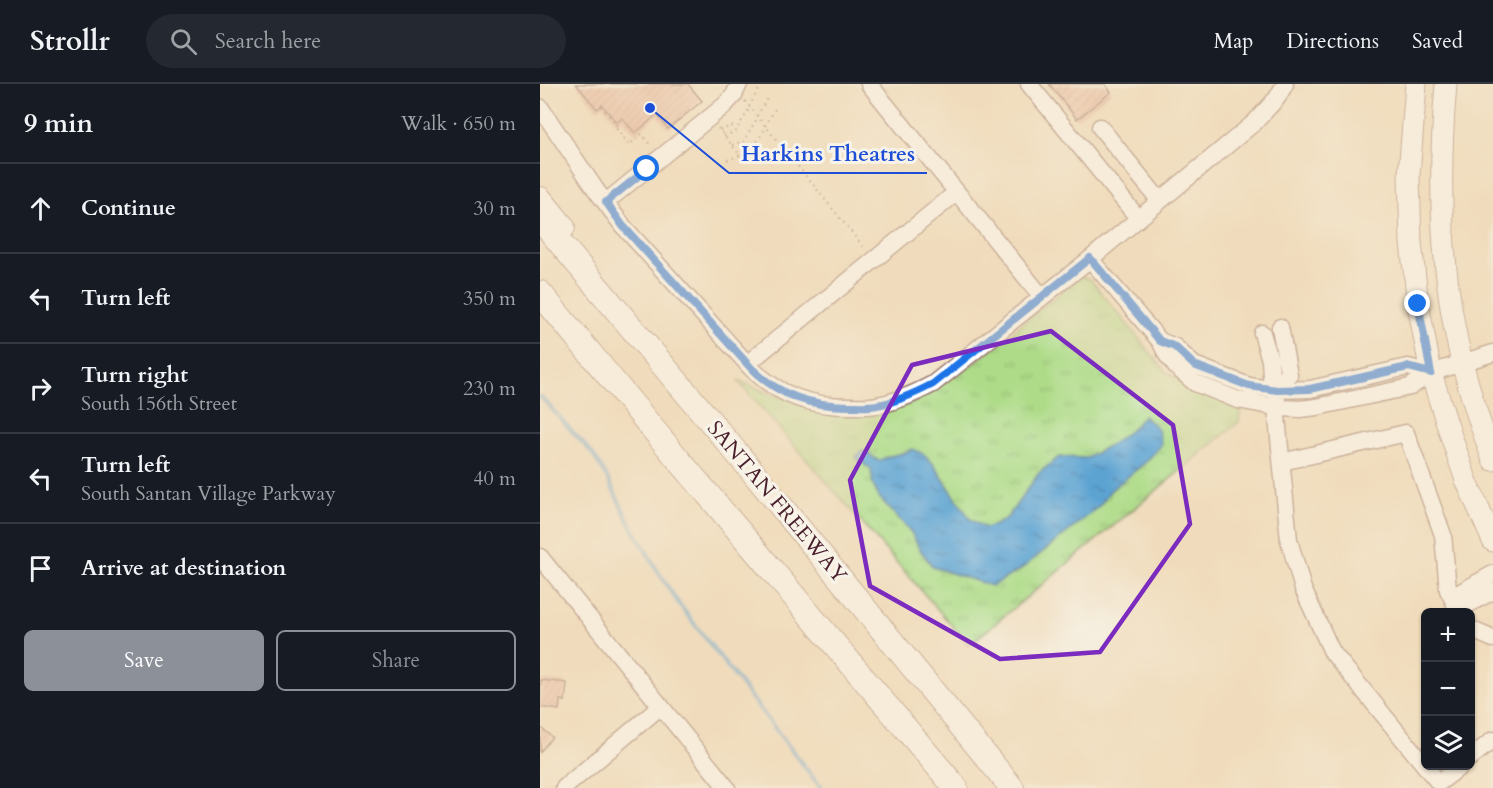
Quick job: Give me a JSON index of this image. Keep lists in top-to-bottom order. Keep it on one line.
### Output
{"streets":{"highway":["SANTAN FREEWAY"]},"places":["Harkins Theatres"],"page":{"header":"Strollr","search":"Search here","nav":["Map","Directions","Saved"],"heading":["9 min","Walk · 650 m"],"list":[["Continue","30 m"],["Turn left","350 m"],["Turn right","South 156th Street","230 m"],["Turn left","South Santan Village Parkway","40 m"],"Arrive at destination"],"map_buttons":["+","−"],"buttons":["Save","Share"]}}
